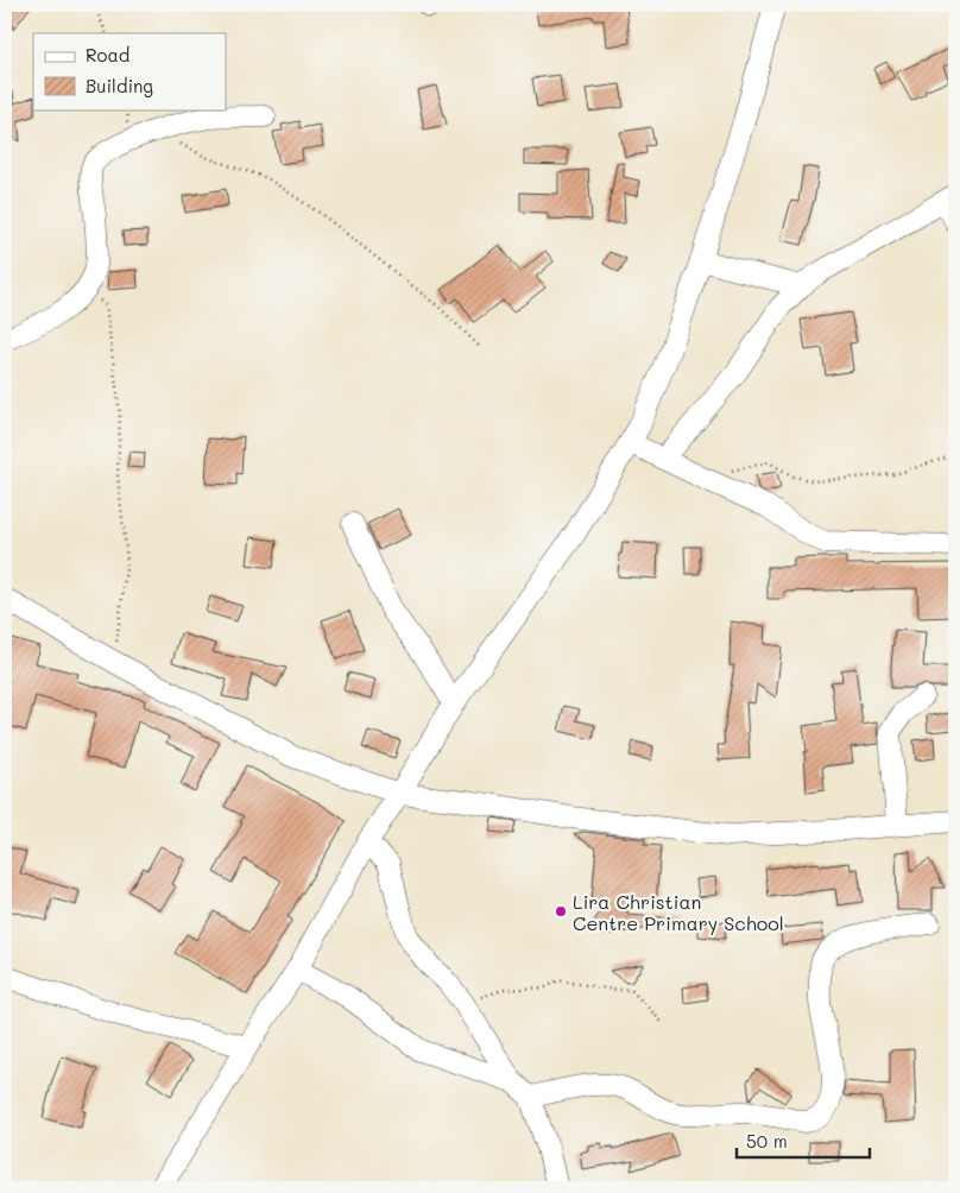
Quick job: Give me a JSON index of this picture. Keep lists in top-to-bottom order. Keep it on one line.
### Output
{"places":["Lira Christian Centre Primary School"],"legend":["Road","Building"],"scale_bar":"50 m"}
